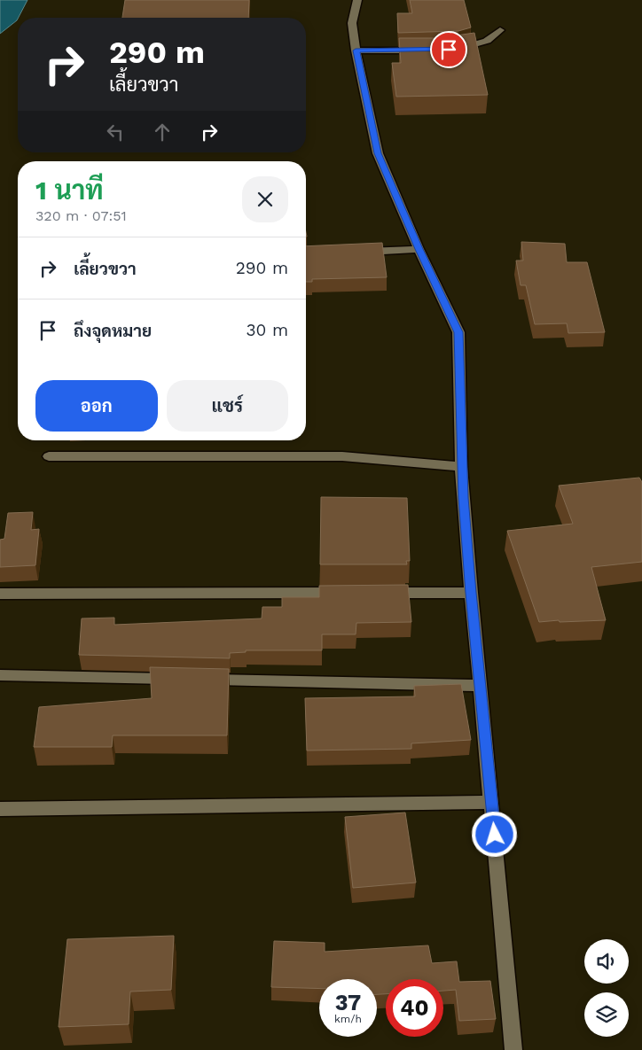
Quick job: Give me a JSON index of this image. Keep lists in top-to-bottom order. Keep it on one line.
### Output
{"page":{"turn":["290 m","เลี้ยวขวา"],"heading":["1 นาที","320 m · 07:51"],"list":[{"name":"เลี้ยวขวา","value":"290 m"},{"name":"ถึงจุดหมาย","value":"30 m"}],"buttons":["ออก","แชร์"],"speed":"37 km/h","limit":"40"}}
